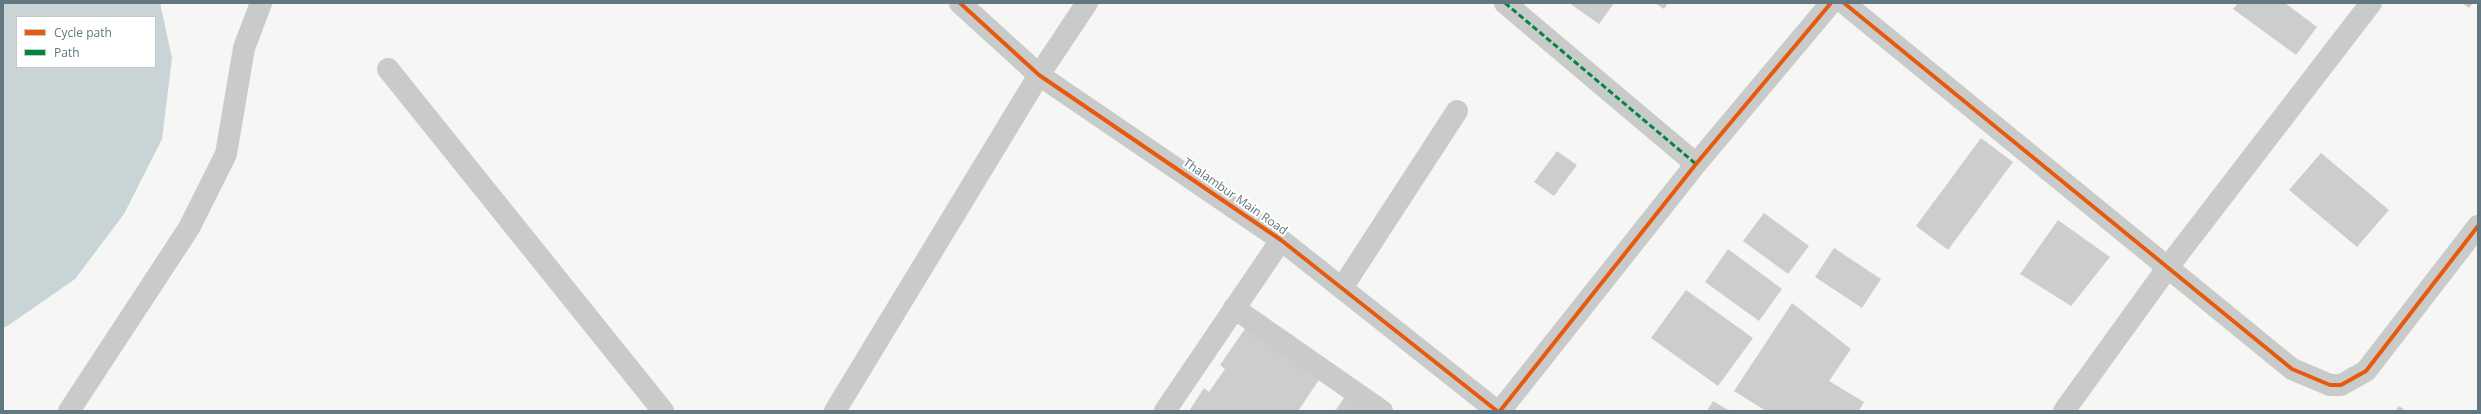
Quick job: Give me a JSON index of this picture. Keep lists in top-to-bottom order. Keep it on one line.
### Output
{"streets":{"street":["Thalambur Main Road"]},"legend":["Cycle path","Path"]}
